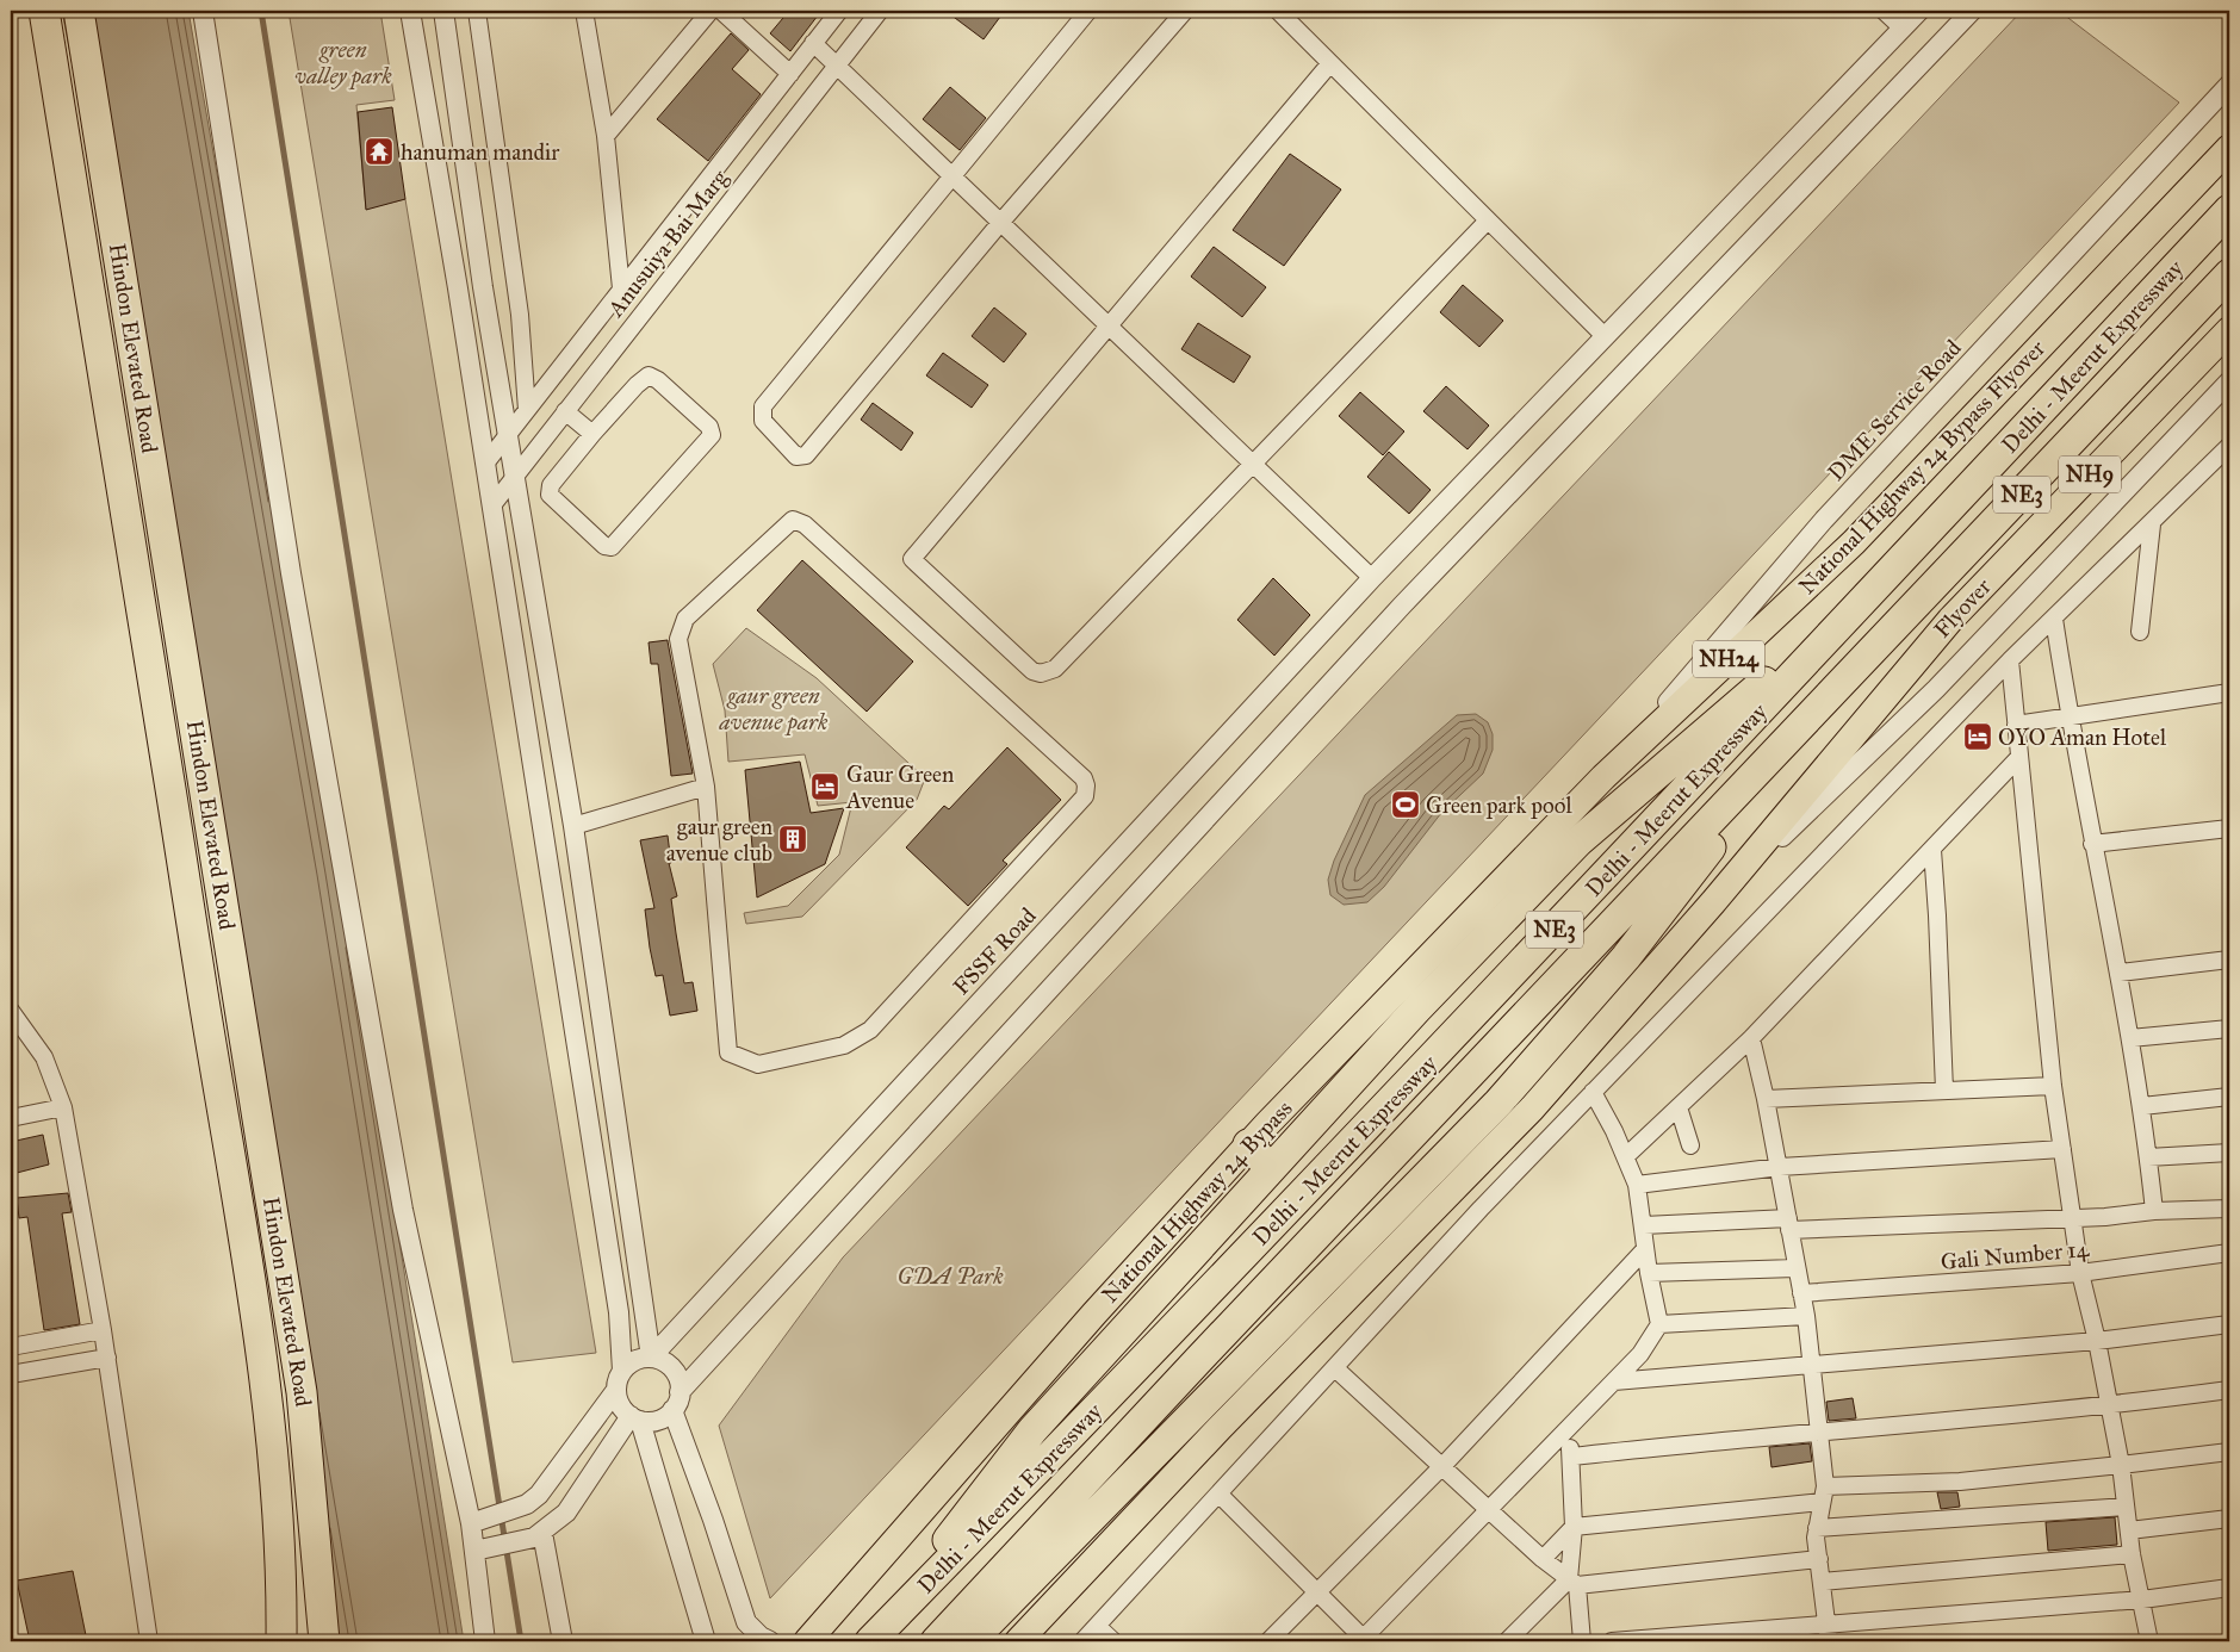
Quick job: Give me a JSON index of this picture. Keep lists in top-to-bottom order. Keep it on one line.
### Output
{"streets":{"highway":["Hindon Elevated Road","Delhi - Meerut Expressway","National Highway 24 Bypass Flyover","NH9","NE3","Flyover","NH24","National Highway 24 Bypass"],"street":["Anusuiya Bai Marg","DME Service Road","FSSF Road","Gali Number 14"]},"crossings":[["DME Service Road","National Highway 24 Bypass Flyover"],["DME Service Road","National Highway 24 Bypass"],["National Highway 24 Bypass Flyover","National Highway 24 Bypass"]],"parks":["green valley park","gaur green avenue park","GDA Park"],"places":{"temple":["hanuman mandir"],"hotel":["OYO Aman Hotel","Gaur Green Avenue"],"sports":["Green park pool"],"building":["gaur green avenue club"]}}
